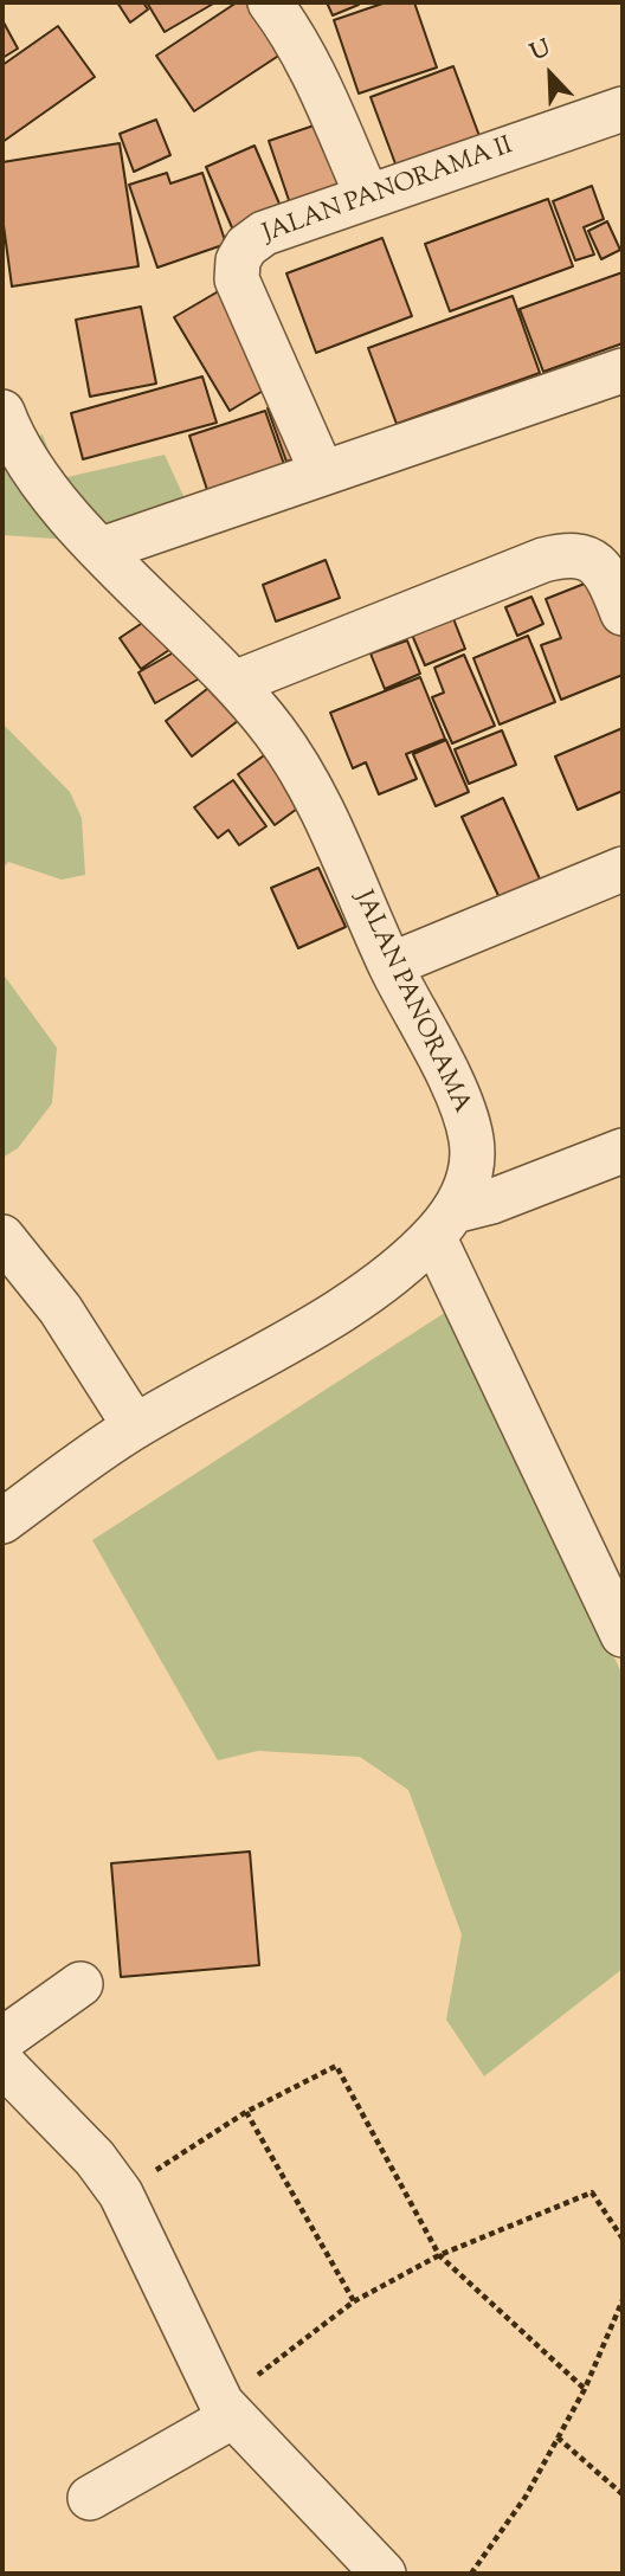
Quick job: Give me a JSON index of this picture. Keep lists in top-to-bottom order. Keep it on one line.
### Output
{"streets":{"street":["JALAN PANORAMA II","JALAN PANORAMA"]},"north":"top left"}
